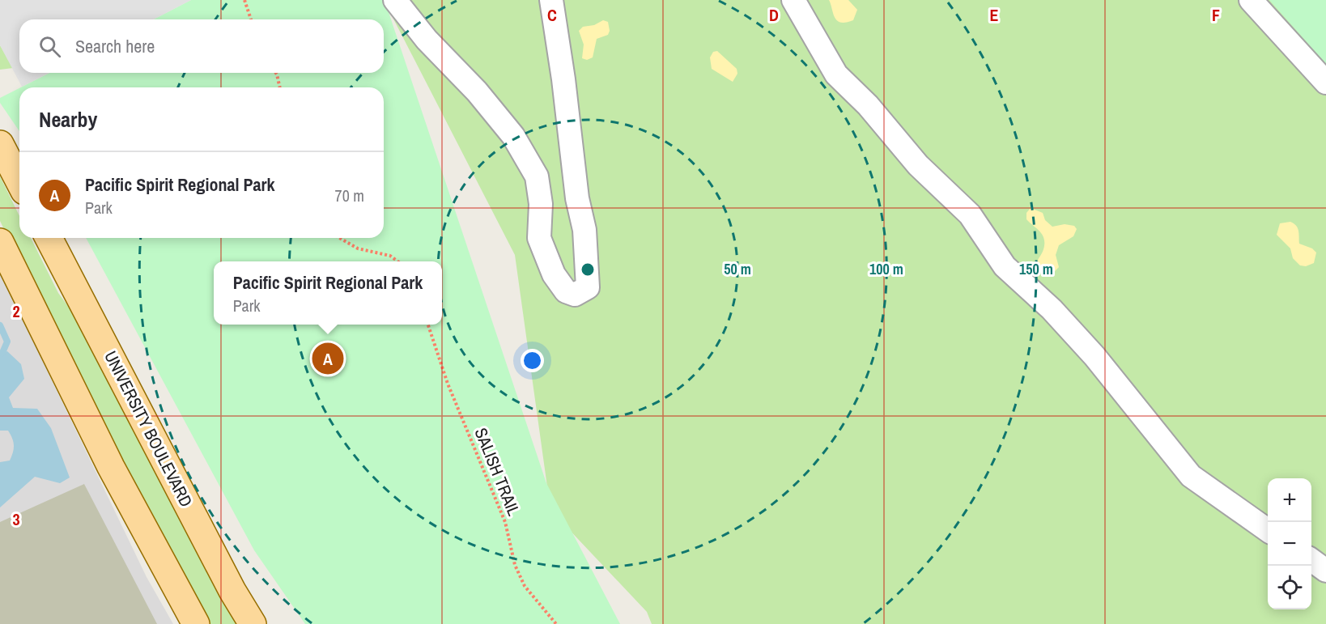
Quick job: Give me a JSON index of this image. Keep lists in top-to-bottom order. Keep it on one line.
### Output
{"streets":{"main road":["UNIVERSITY BOULEVARD"],"path":["SALISH TRAIL"]},"page":{"search":"Search here","heading":"Nearby","list":[{"mark":"A","name":"Pacific Spirit Regional Park","note":"Park","value":"70 m"}],"popup":["Pacific Spirit Regional Park","Park"],"pins":"A","map_buttons":["+","−"]},"grid":{"columns":["C","D","E","F"],"rows":["2","3"]},"rings":["50 m","100 m","150 m"]}
